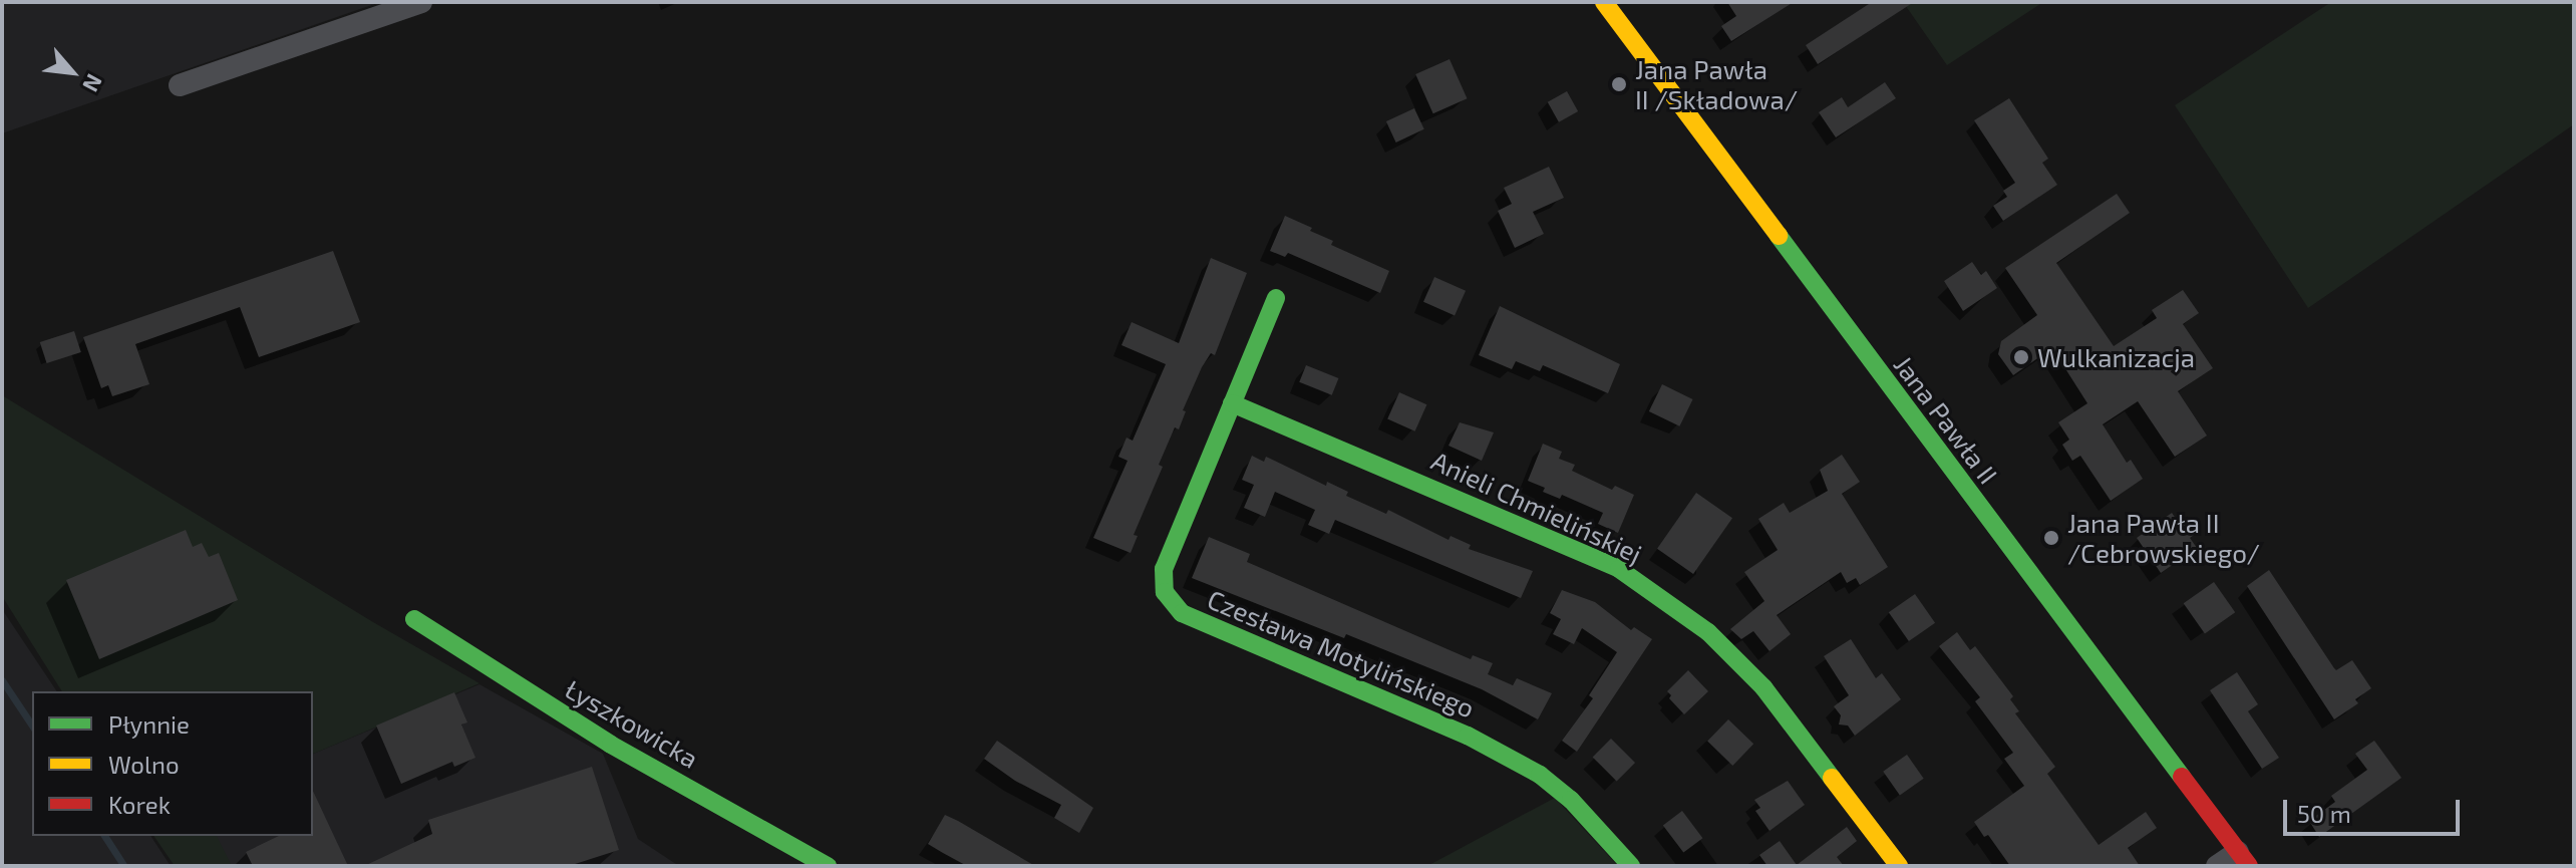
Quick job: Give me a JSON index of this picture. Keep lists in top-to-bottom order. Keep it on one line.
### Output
{"streets":{"street":["Jana Pawła II","Anieli Chmielińskiej","Czesława Motylińskiego","Łyszkowicka"]},"crossings":[["Anieli Chmielińskiej","Czesława Motylińskiego"]],"places":["Jana Pawła II /Składowa/","Wulkanizacja","Jana Pawła II /Cebrowskiego/"],"legend":["Płynnie","Wolno","Korek"],"scale_bar":"50 m","north":"bottom right"}
